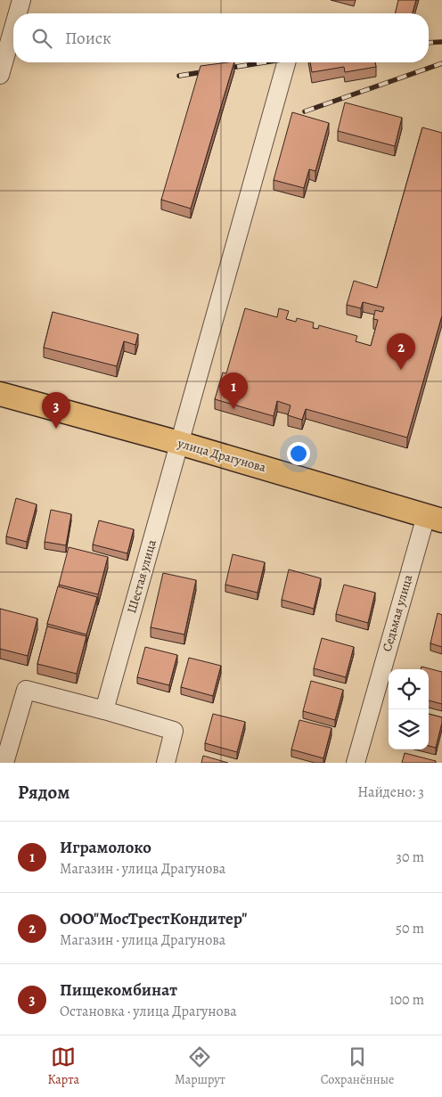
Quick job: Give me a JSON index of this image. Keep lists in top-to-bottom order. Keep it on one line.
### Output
{"streets":{"main road":["улица Драгунова"],"street":["Шестая улица","Седьмая улица"]},"crossings":[["улица Драгунова","Шестая улица"],["улица Драгунова","Седьмая улица"]],"page":{"search":"Поиск","pins":["2","1","3"],"heading":["Рядом","Найдено: 3"],"list":[{"mark":"1","name":"Играмолоко","note":"Магазин · улица Драгунова","value":"30 m"},{"mark":"2","name":"ООО\"МосТрестКондитер\"","note":"Магазин · улица Драгунова","value":"50 m"},{"mark":"3","name":"Пищекомбинат","note":"Остановка · улица Драгунова","value":"100 m"}],"nav":["Карта","Маршрут","Сохранённые"]}}
